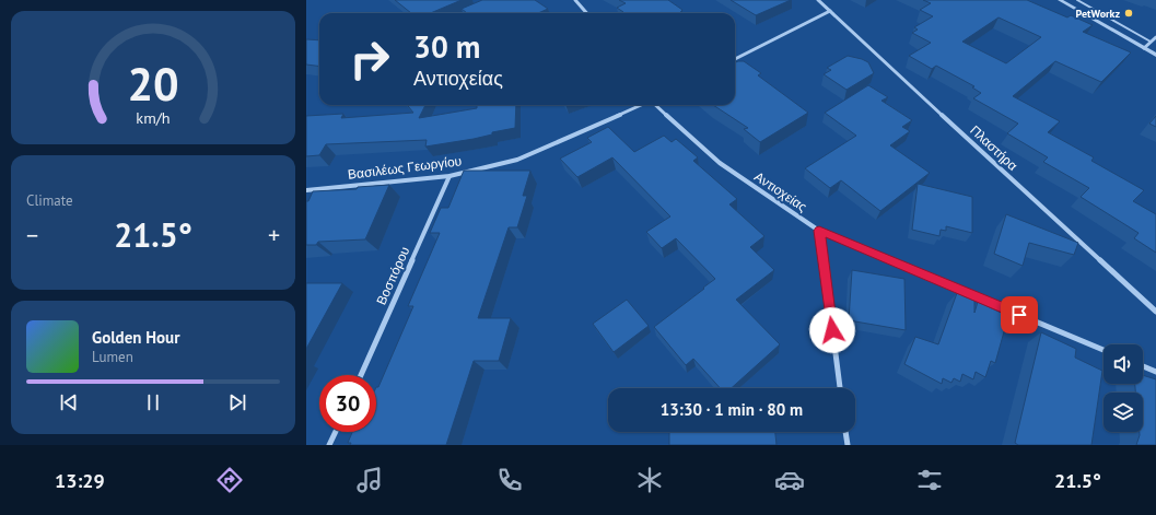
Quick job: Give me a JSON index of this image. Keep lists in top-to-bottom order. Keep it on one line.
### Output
{"streets":{"street":["Πλαστήρα","Βασιλέως Γεωργίου","Αντιοχείας","Βοσπόρου"]},"crossings":[["Βασιλέως Γεωργίου","Βοσπόρου"]],"places":["PetWorkz"],"page":{"turn":["30 m","Αντιοχείας"],"tile":"Climate","heat":["−","21.5°","+"],"song":["Golden Hour","Lumen"],"limit":"30","trip":"13:30 · 1 min · 80 m","tabs":["13:29","21.5°"],"gauge":["20","km/h"]}}
